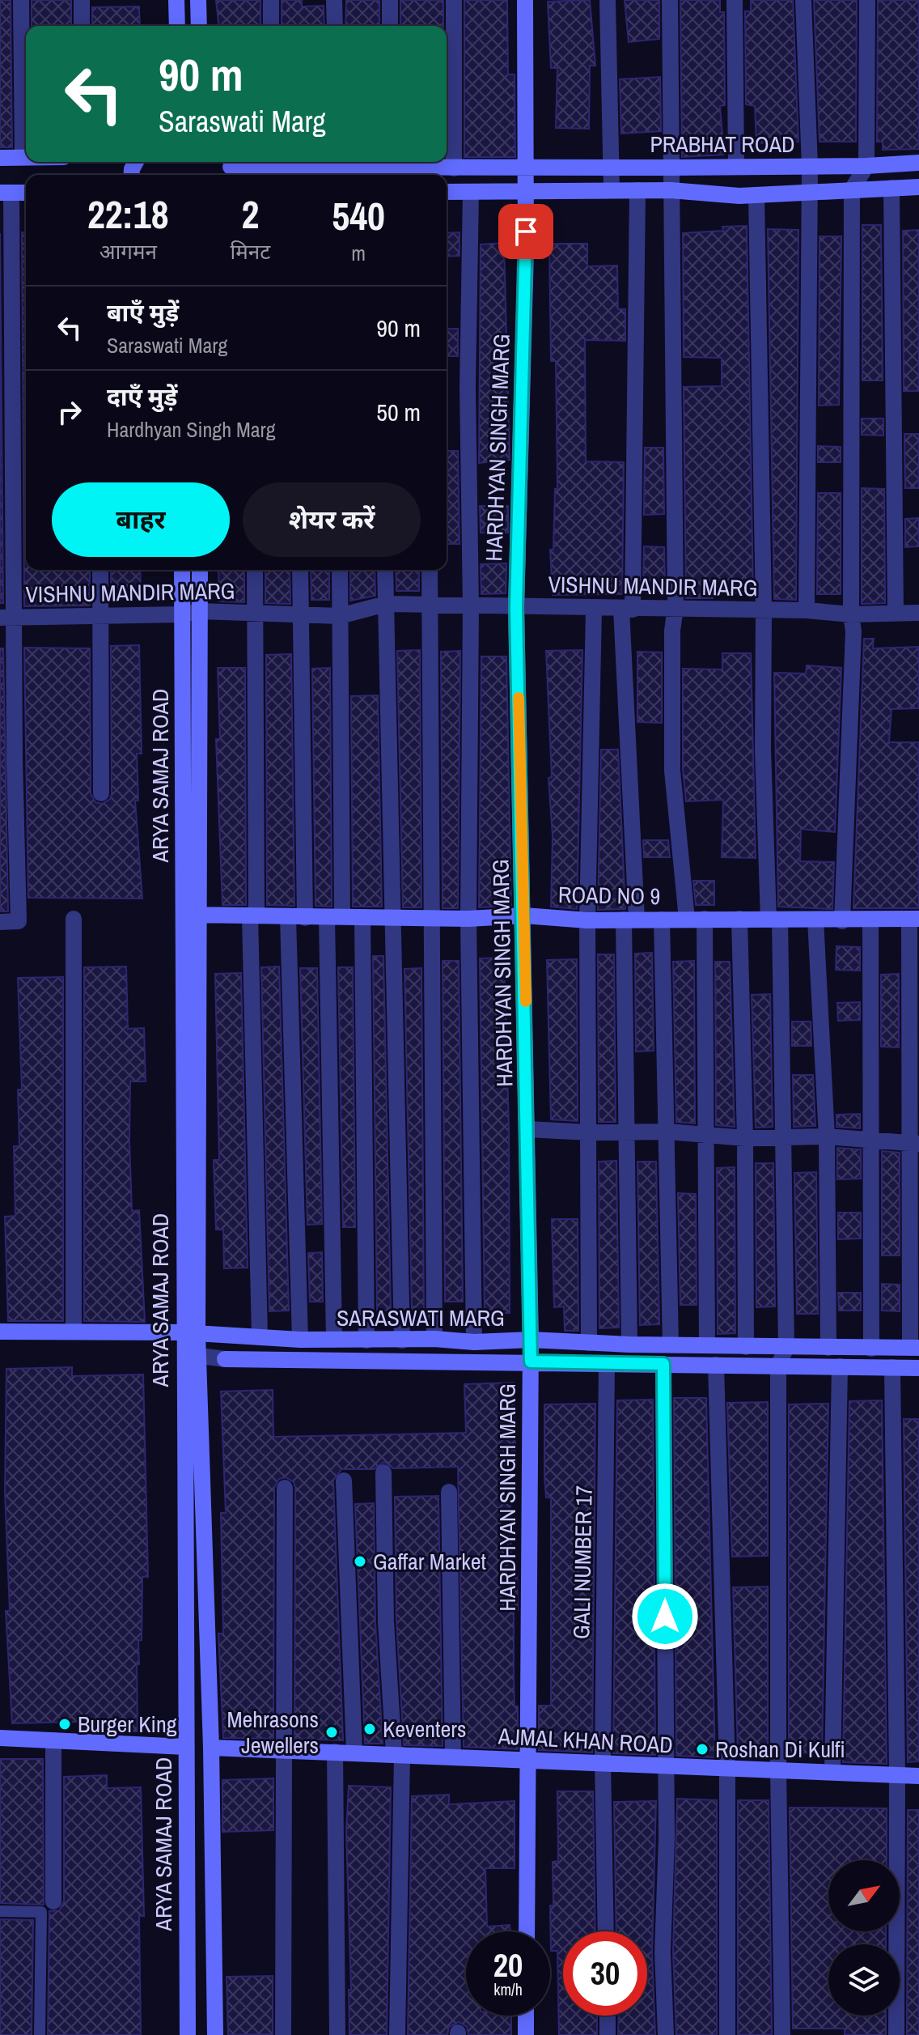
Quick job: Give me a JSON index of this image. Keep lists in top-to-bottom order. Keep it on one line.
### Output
{"streets":{"street":["PRABHAT ROAD","HARDHYAN SINGH MARG","VISHNU MANDIR MARG","ARYA SAMAJ ROAD","ROAD NO 9","SARASWATI MARG","GALI NUMBER 17","AJMAL KHAN ROAD"]},"crossings":[["PRABHAT ROAD","HARDHYAN SINGH MARG"],["HARDHYAN SINGH MARG","VISHNU MANDIR MARG"],["HARDHYAN SINGH MARG","ROAD NO 9"],["HARDHYAN SINGH MARG","SARASWATI MARG"],["HARDHYAN SINGH MARG","AJMAL KHAN ROAD"],["VISHNU MANDIR MARG","ARYA SAMAJ ROAD"],["ARYA SAMAJ ROAD","ROAD NO 9"],["ARYA SAMAJ ROAD","SARASWATI MARG"],["SARASWATI MARG","GALI NUMBER 17"],["GALI NUMBER 17","AJMAL KHAN ROAD"]],"places":["Gaffar Market","Burger King","Keventers","Mehrasons Jewellers","Roshan Di Kulfi"],"north":"top right","page":{"turn":["90 m","Saraswati Marg"],"eta":["22:18","आगमन","2","मिनट","540","m"],"list":[{"name":"बाएँ मुड़ें","note":"Saraswati Marg","value":"90 m"},{"name":"दाएँ मुड़ें","note":"Hardhyan Singh Marg","value":"50 m"}],"buttons":["बाहर","शेयर करें"],"speed":"20 km/h","limit":"30"}}
